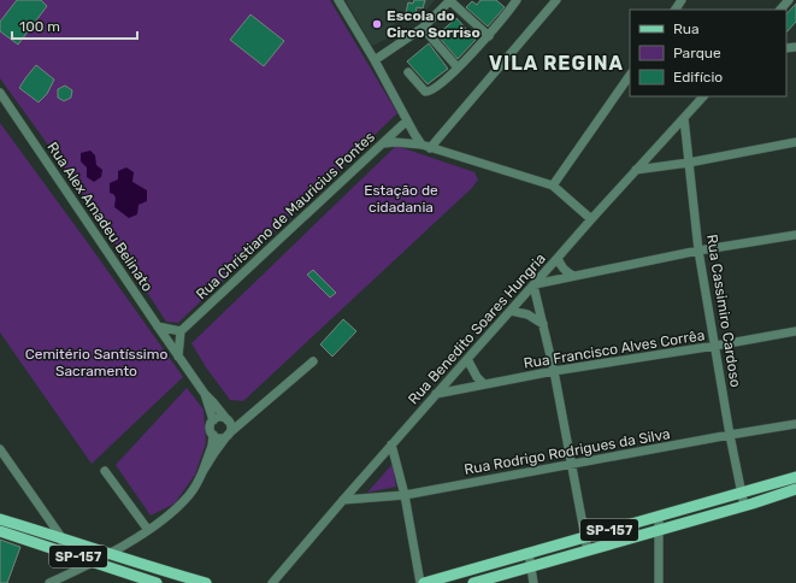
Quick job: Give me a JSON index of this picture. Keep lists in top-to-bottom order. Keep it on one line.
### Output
{"streets":{"main road":["SP-157"],"street":["Rua Christiano de Mauricius Pontes","Rua Alex Amadeu Belinato","Rua Cassimiro Cardoso","Rua Benedito Soares Hungria","Rua Francisco Alves Corrêa","Rua Rodrigo Rodrigues da Silva"]},"crossings":[["Rua Cassimiro Cardoso","Rua Benedito Soares Hungria"],["Rua Cassimiro Cardoso","Rua Francisco Alves Corrêa"],["Rua Cassimiro Cardoso","Rua Rodrigo Rodrigues da Silva"],["Rua Cassimiro Cardoso","SP-157"],["Rua Benedito Soares Hungria","Rua Francisco Alves Corrêa"],["Rua Benedito Soares Hungria","Rua Rodrigo Rodrigues da Silva"]],"districts":["VILA REGINA"],"parks":["Estação de cidadania","Cemitério Santíssimo Sacramento"],"places":["Escola do Circo Sorriso"],"legend":["Rua","Parque","Edifício"],"scale_bar":"100 m"}
